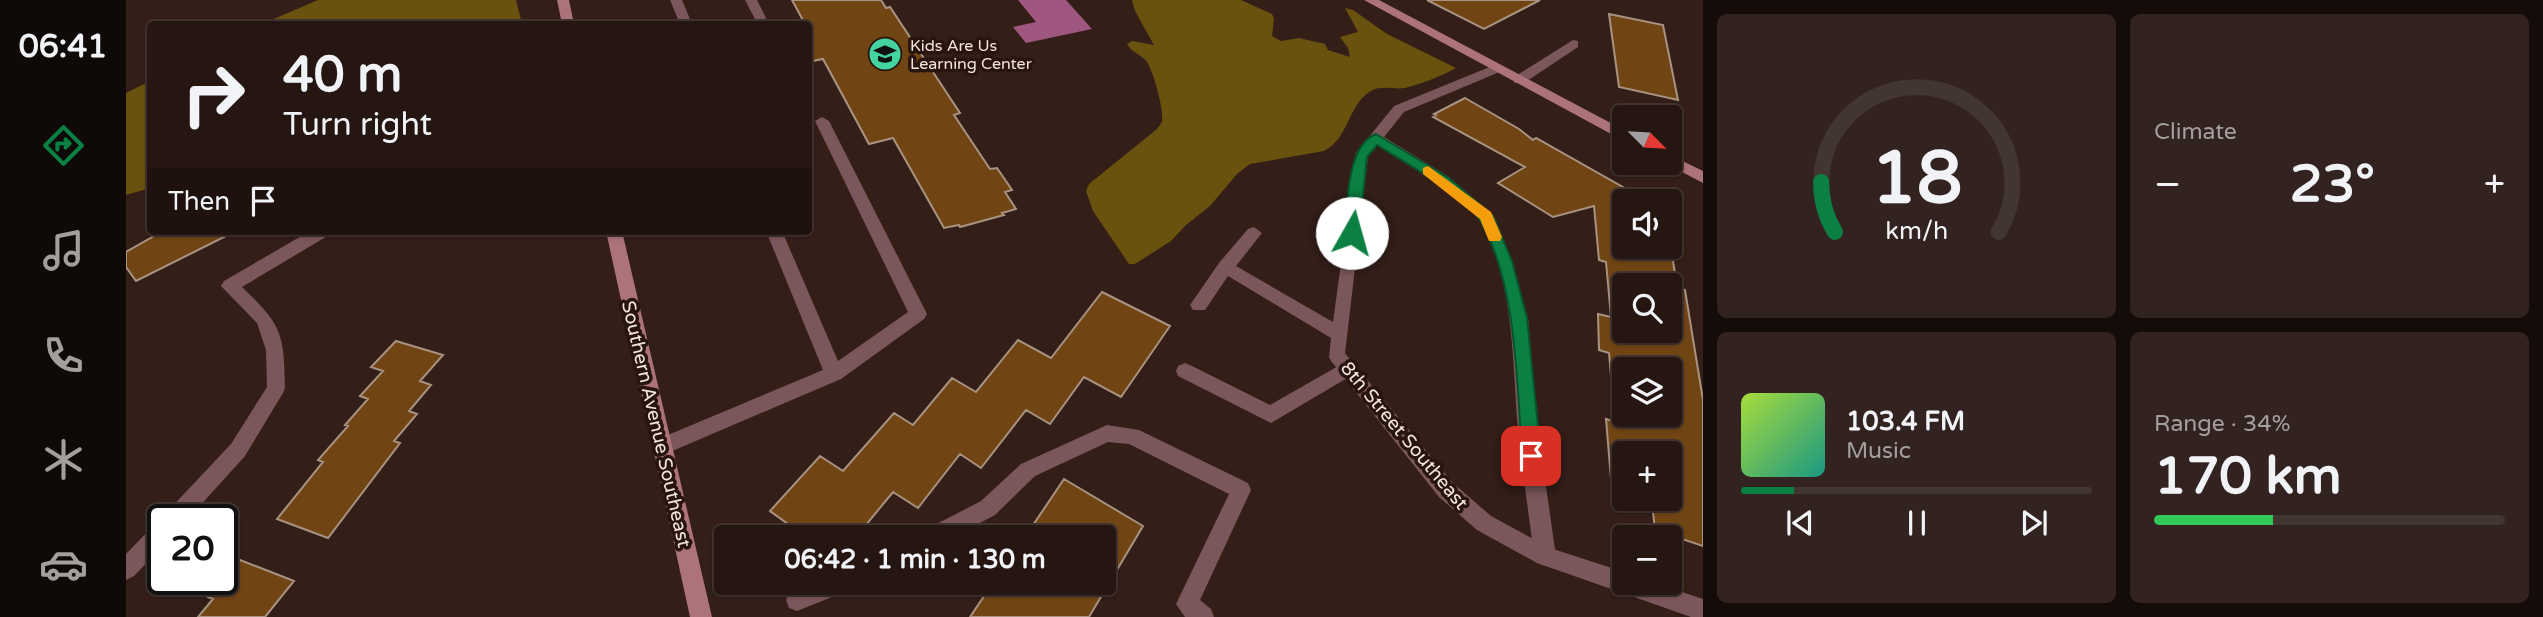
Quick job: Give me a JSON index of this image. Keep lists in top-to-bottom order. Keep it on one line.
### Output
{"streets":{"main road":["Southern Avenue Southeast"],"street":["8th Street Southeast"]},"places":{"school or university":["Kids Are Us Learning Center"]},"north":"bottom right","page":{"tabs":"06:41","tile":["Climate",["Range · 34%","170 km"]],"turn":["40 m","Turn right"],"map_buttons":["+","−"],"heat":["−","23°","+"],"then":"Then","song":["103.4 FM","Music"],"limit":"20","trip":"06:42 · 1 min · 130 m","gauge":["18","km/h"]}}
